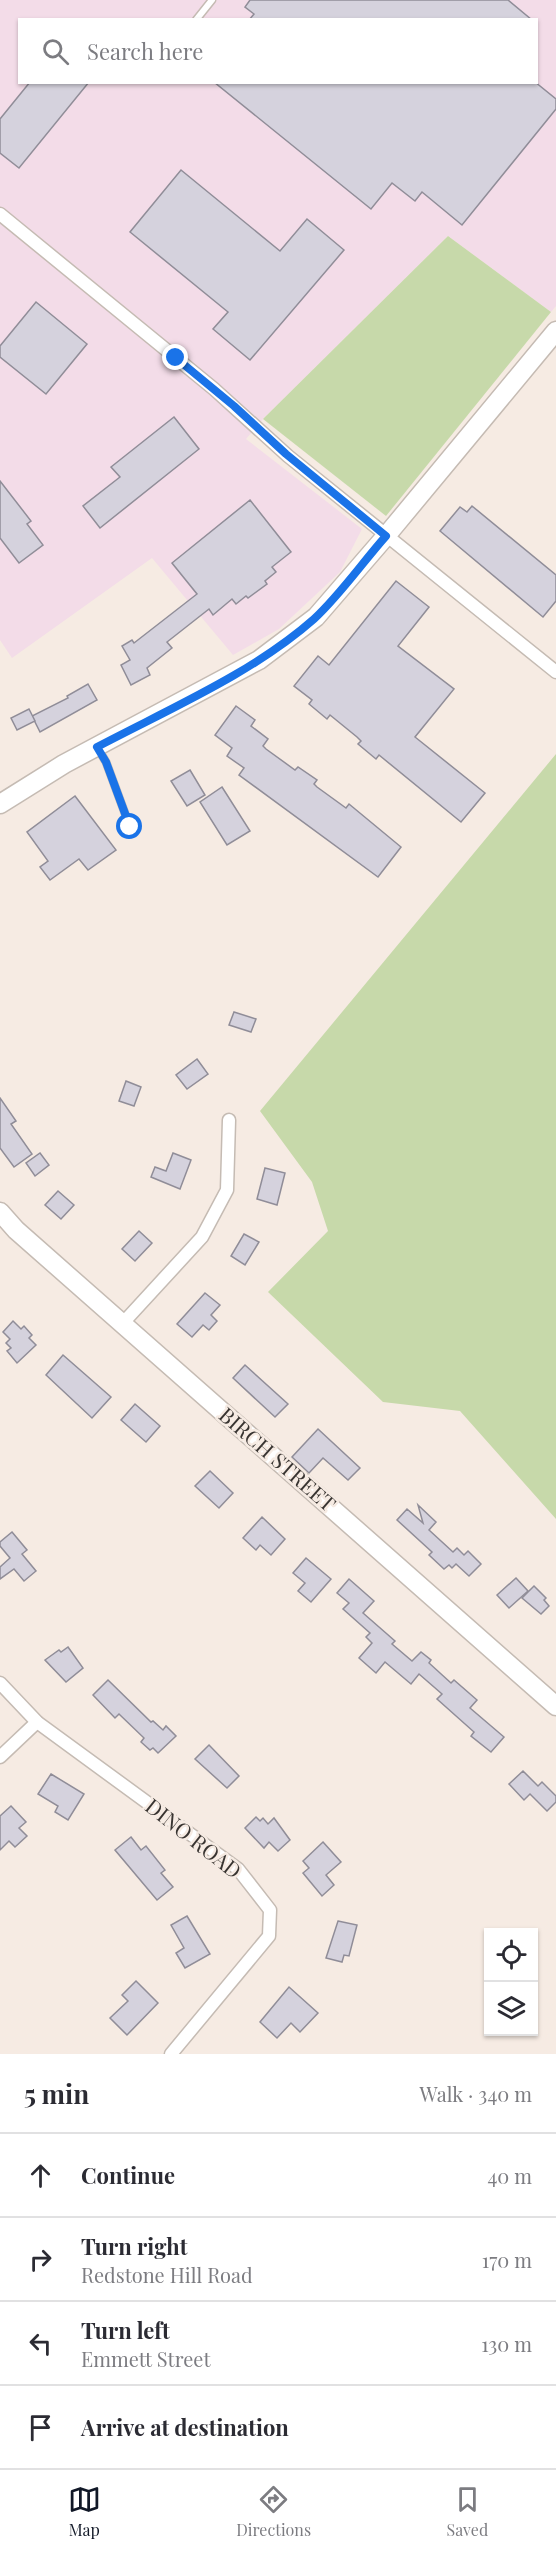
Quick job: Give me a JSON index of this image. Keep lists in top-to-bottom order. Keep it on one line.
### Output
{"streets":{"main road":["BIRCH STREET"],"street":["DINO ROAD"]},"page":{"search":"Search here","heading":["5 min","Walk · 340 m"],"list":[["Continue","40 m"],["Turn right","Redstone Hill Road","170 m"],["Turn left","Emmett Street","130 m"],"Arrive at destination"],"nav":["Map","Directions","Saved"]}}
